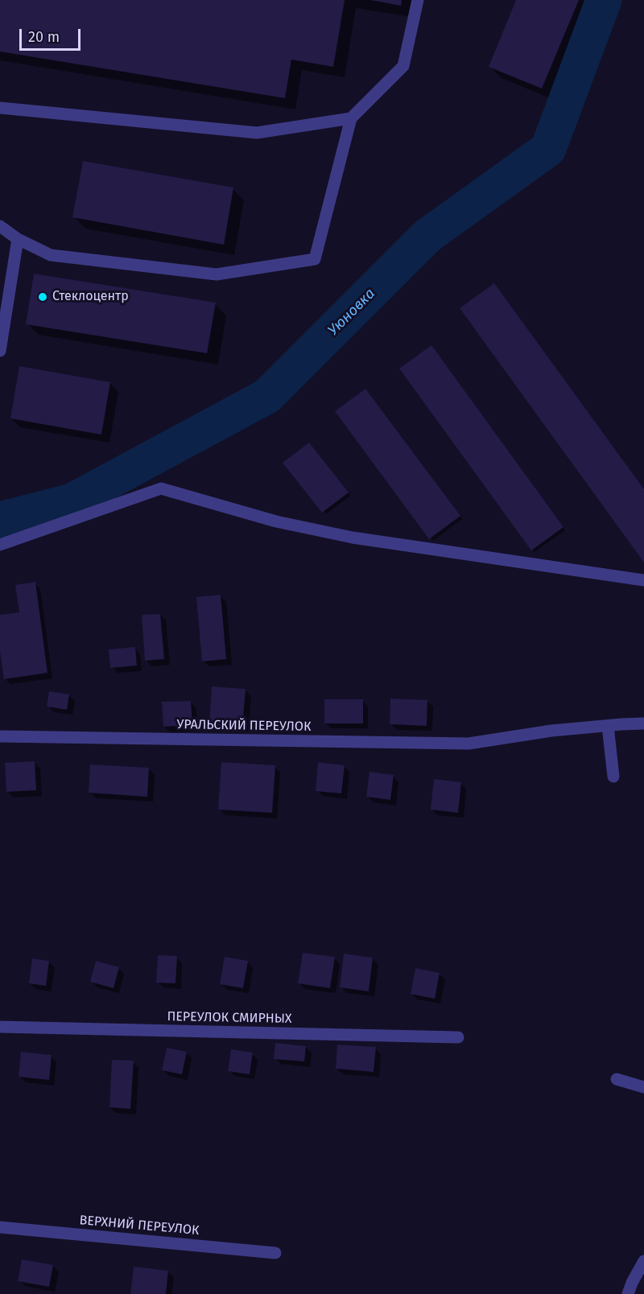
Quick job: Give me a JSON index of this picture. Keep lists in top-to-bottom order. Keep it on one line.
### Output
{"streets":{"street":["УРАЛЬСКИЙ ПЕРЕУЛОК","ПЕРЕУЛОК СМИРНЫХ","ВЕРХНИЙ ПЕРЕУЛОК"]},"water":["Уюновка"],"places":["Стеклоцентр"],"scale_bar":"20 m"}
